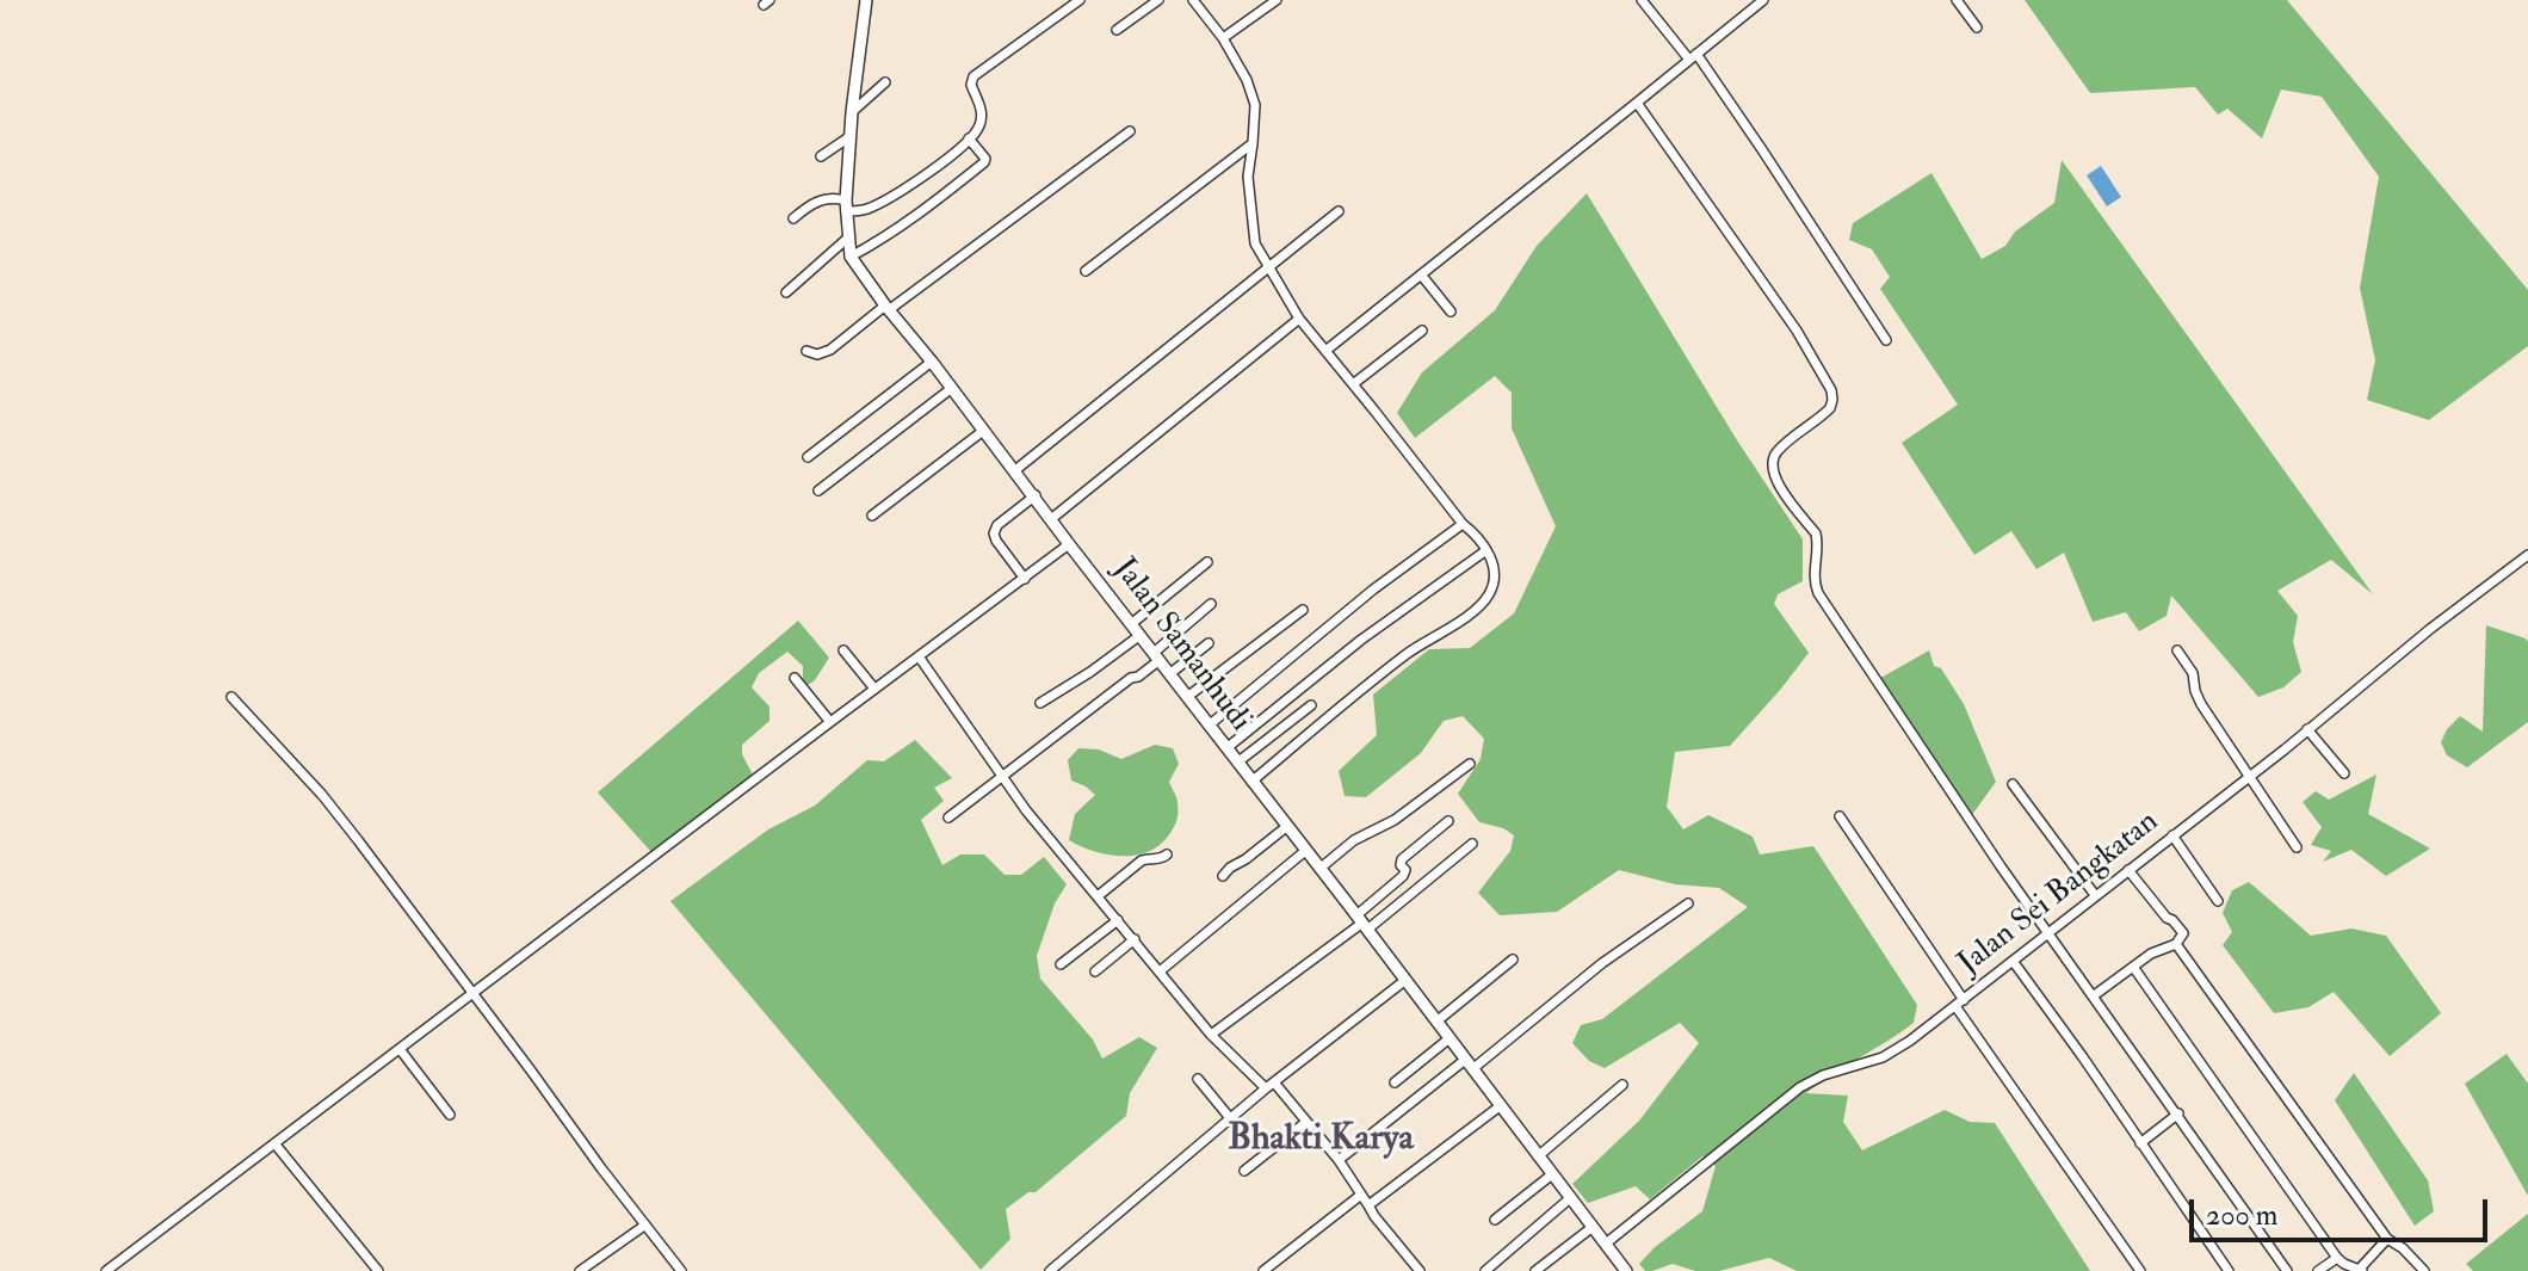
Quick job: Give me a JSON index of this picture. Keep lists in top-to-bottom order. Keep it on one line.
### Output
{"streets":{"street":["Jalan Samanhudi","Jalan Sei Bangkatan"]},"crossings":[["Jalan Samanhudi","Jalan Sei Bangkatan"]],"districts":["Bhakti Karya"],"scale_bar":"200 m"}
